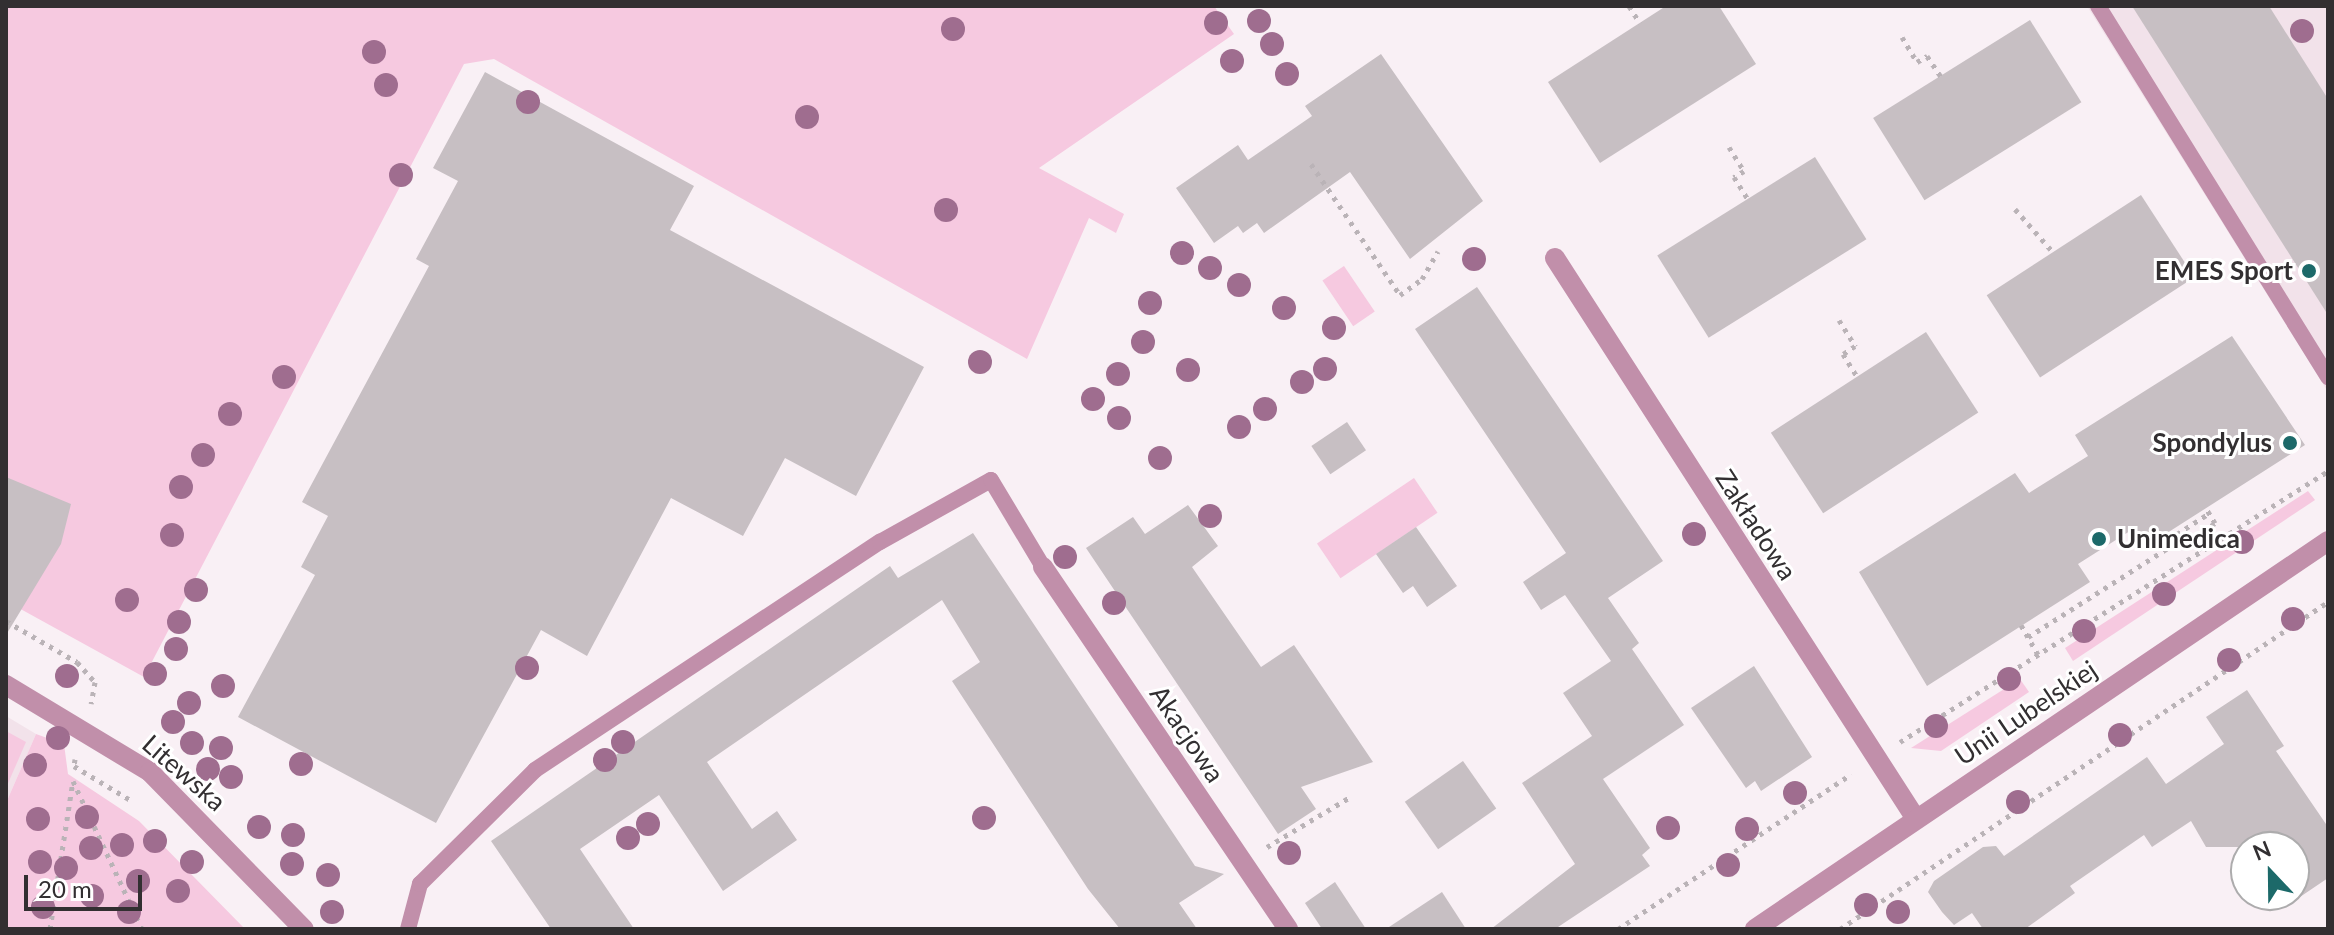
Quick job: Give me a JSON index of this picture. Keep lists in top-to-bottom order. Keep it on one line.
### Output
{"streets":{"street":["Zakładowa","Unii Lubelskiej","Akacjowa","Litewska"]},"crossings":[["Zakładowa","Unii Lubelskiej"]],"places":["EMES Sport","Spondylus","Unimedica"],"scale_bar":"20 m","north":"top"}
